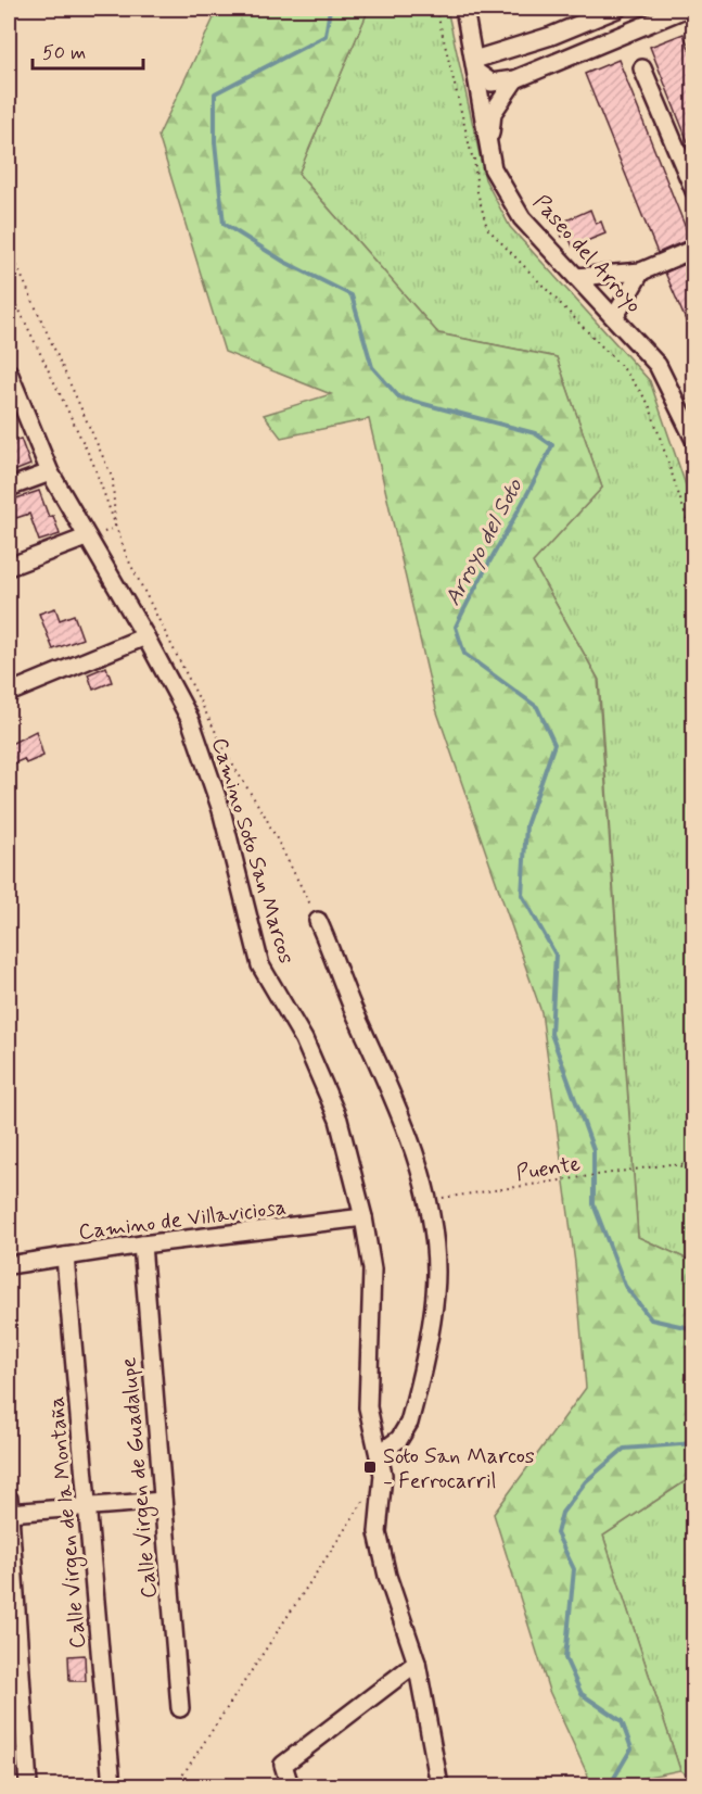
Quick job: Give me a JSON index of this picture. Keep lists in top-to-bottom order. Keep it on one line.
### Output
{"streets":{"street":["Paseo del Arroyo","Camino Soto San Marcos","Camino de Villaviciosa","Calle Virgen de Guadalupe","Calle Virgen de la Montaña"],"path":["Puente"]},"crossings":[["Camino Soto San Marcos","Camino de Villaviciosa"],["Camino de Villaviciosa","Calle Virgen de Guadalupe"],["Camino de Villaviciosa","Calle Virgen de la Montaña"]],"water":["Arroyo del Soto"],"places":{"transit":["Soto San Marcos - Ferrocarril"]},"scale_bar":"50 m"}
